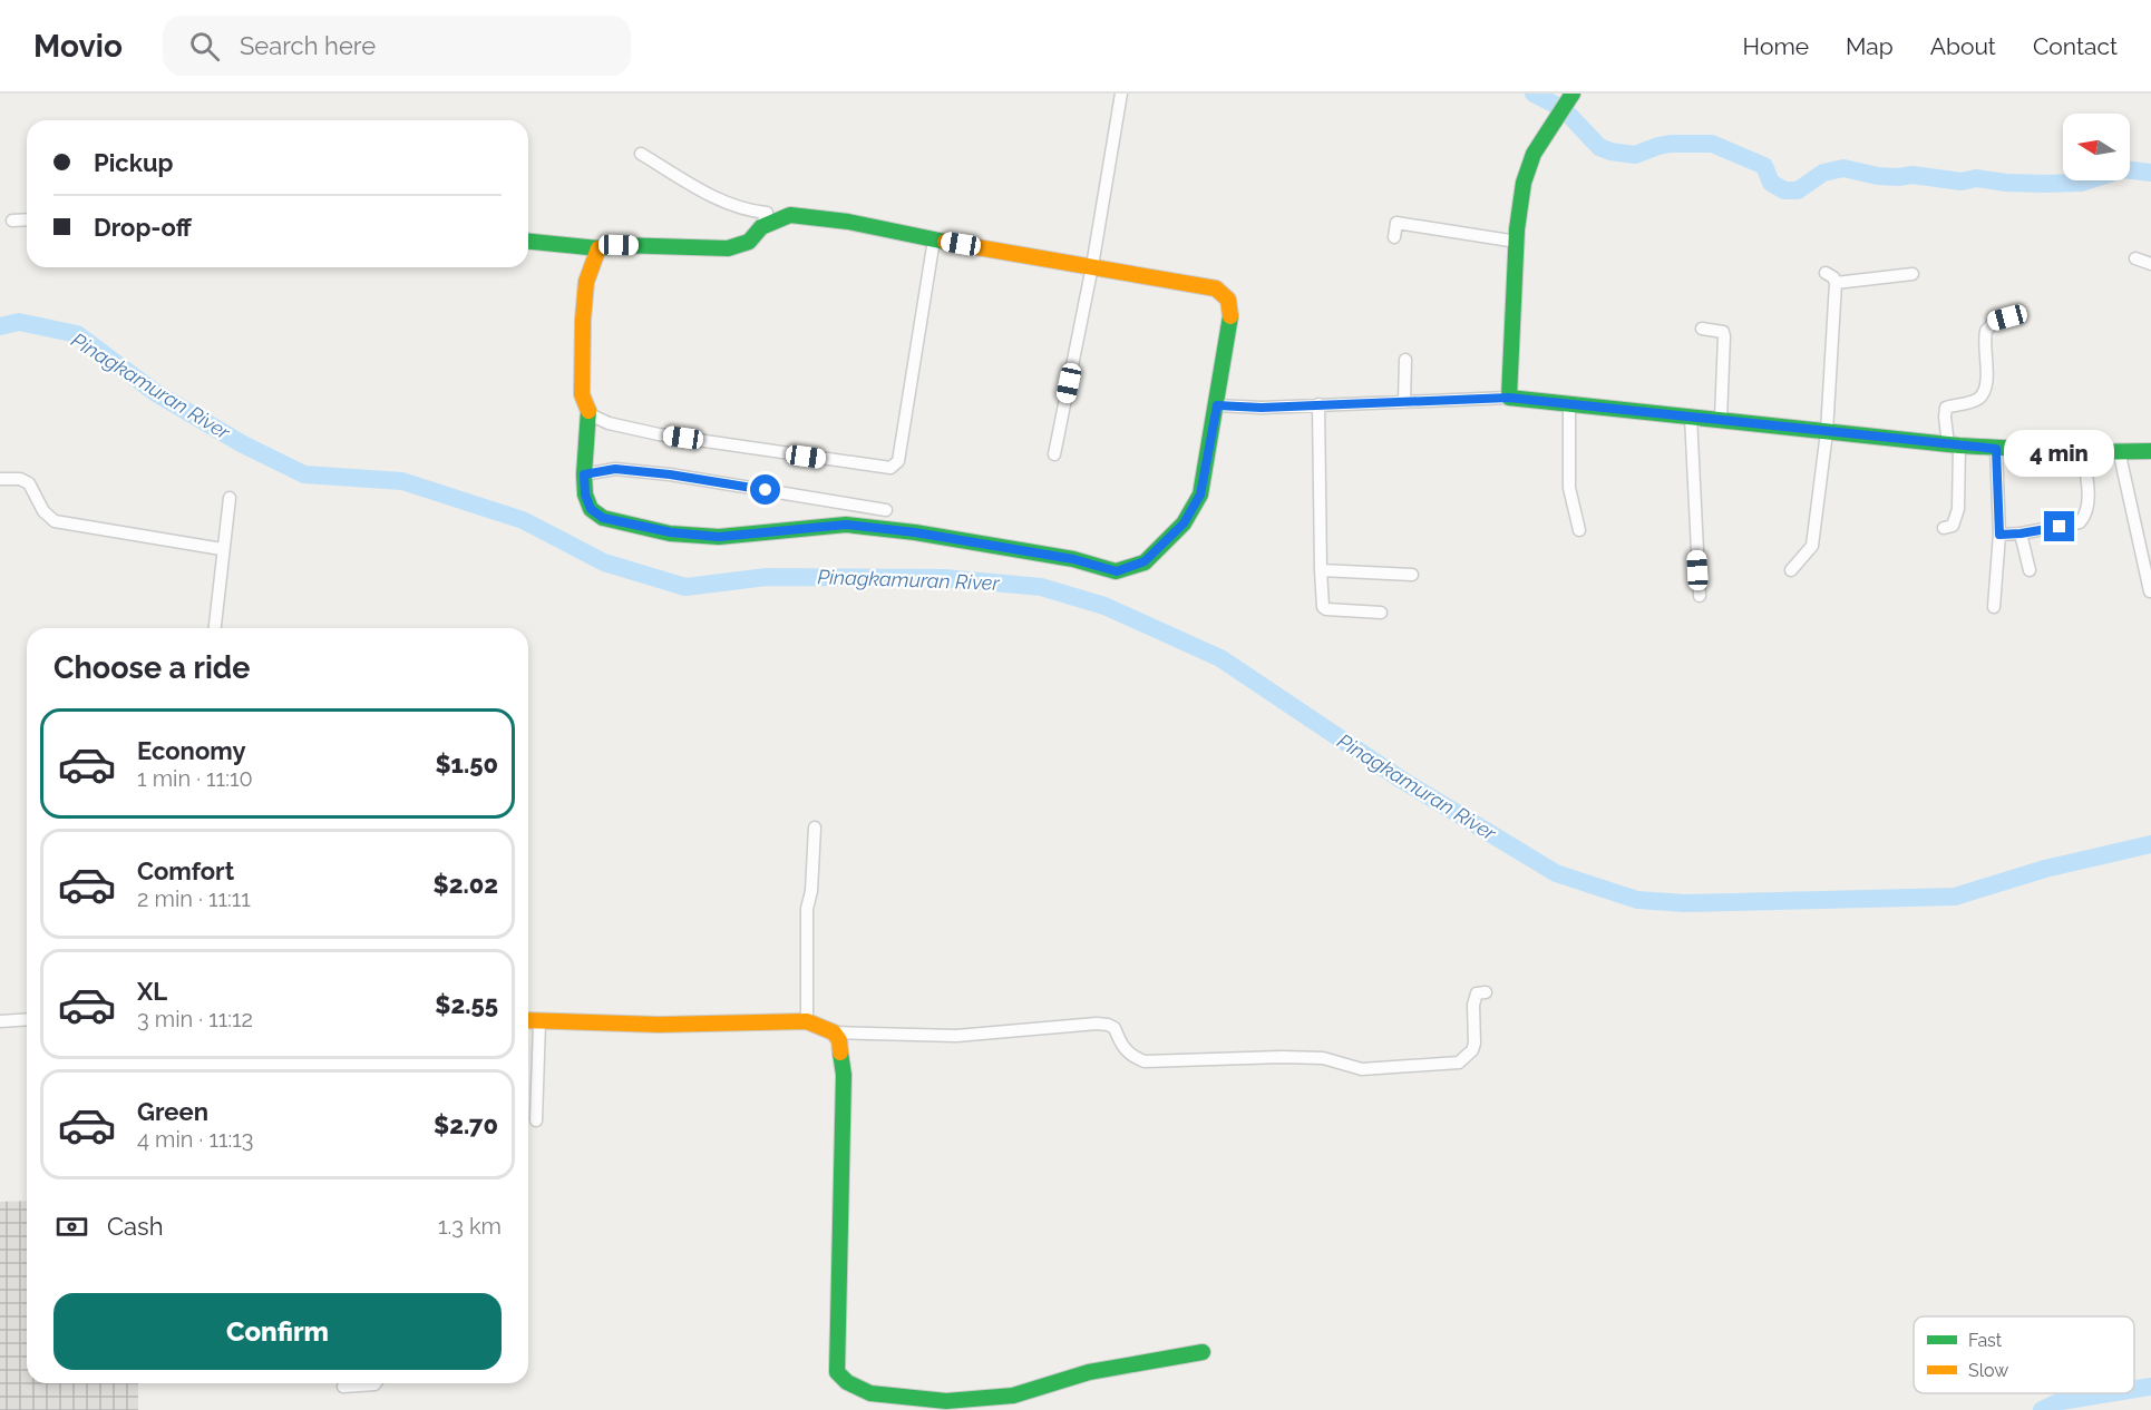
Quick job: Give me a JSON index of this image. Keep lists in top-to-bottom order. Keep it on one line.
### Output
{"water":["Pinagkamuran River"],"legend":["Fast","Slow"],"north":"left","page":{"header":"Movio","search":"Search here","nav":["Home","Map","About","Contact"],"banner":["Pickup","Drop-off"],"bubble":"4 min","heading":"Choose a ride","list":[{"name":"Economy","note":"1 min · 11:10","value":"$1.50"},{"name":"Comfort","note":"2 min · 11:11","value":"$2.02"},{"name":"XL","note":"3 min · 11:12","value":"$2.55"},{"name":"Green","note":"4 min · 11:13","value":"$2.70"}],"pay":["Cash","1.3 km"],"buttons":"Confirm"}}
